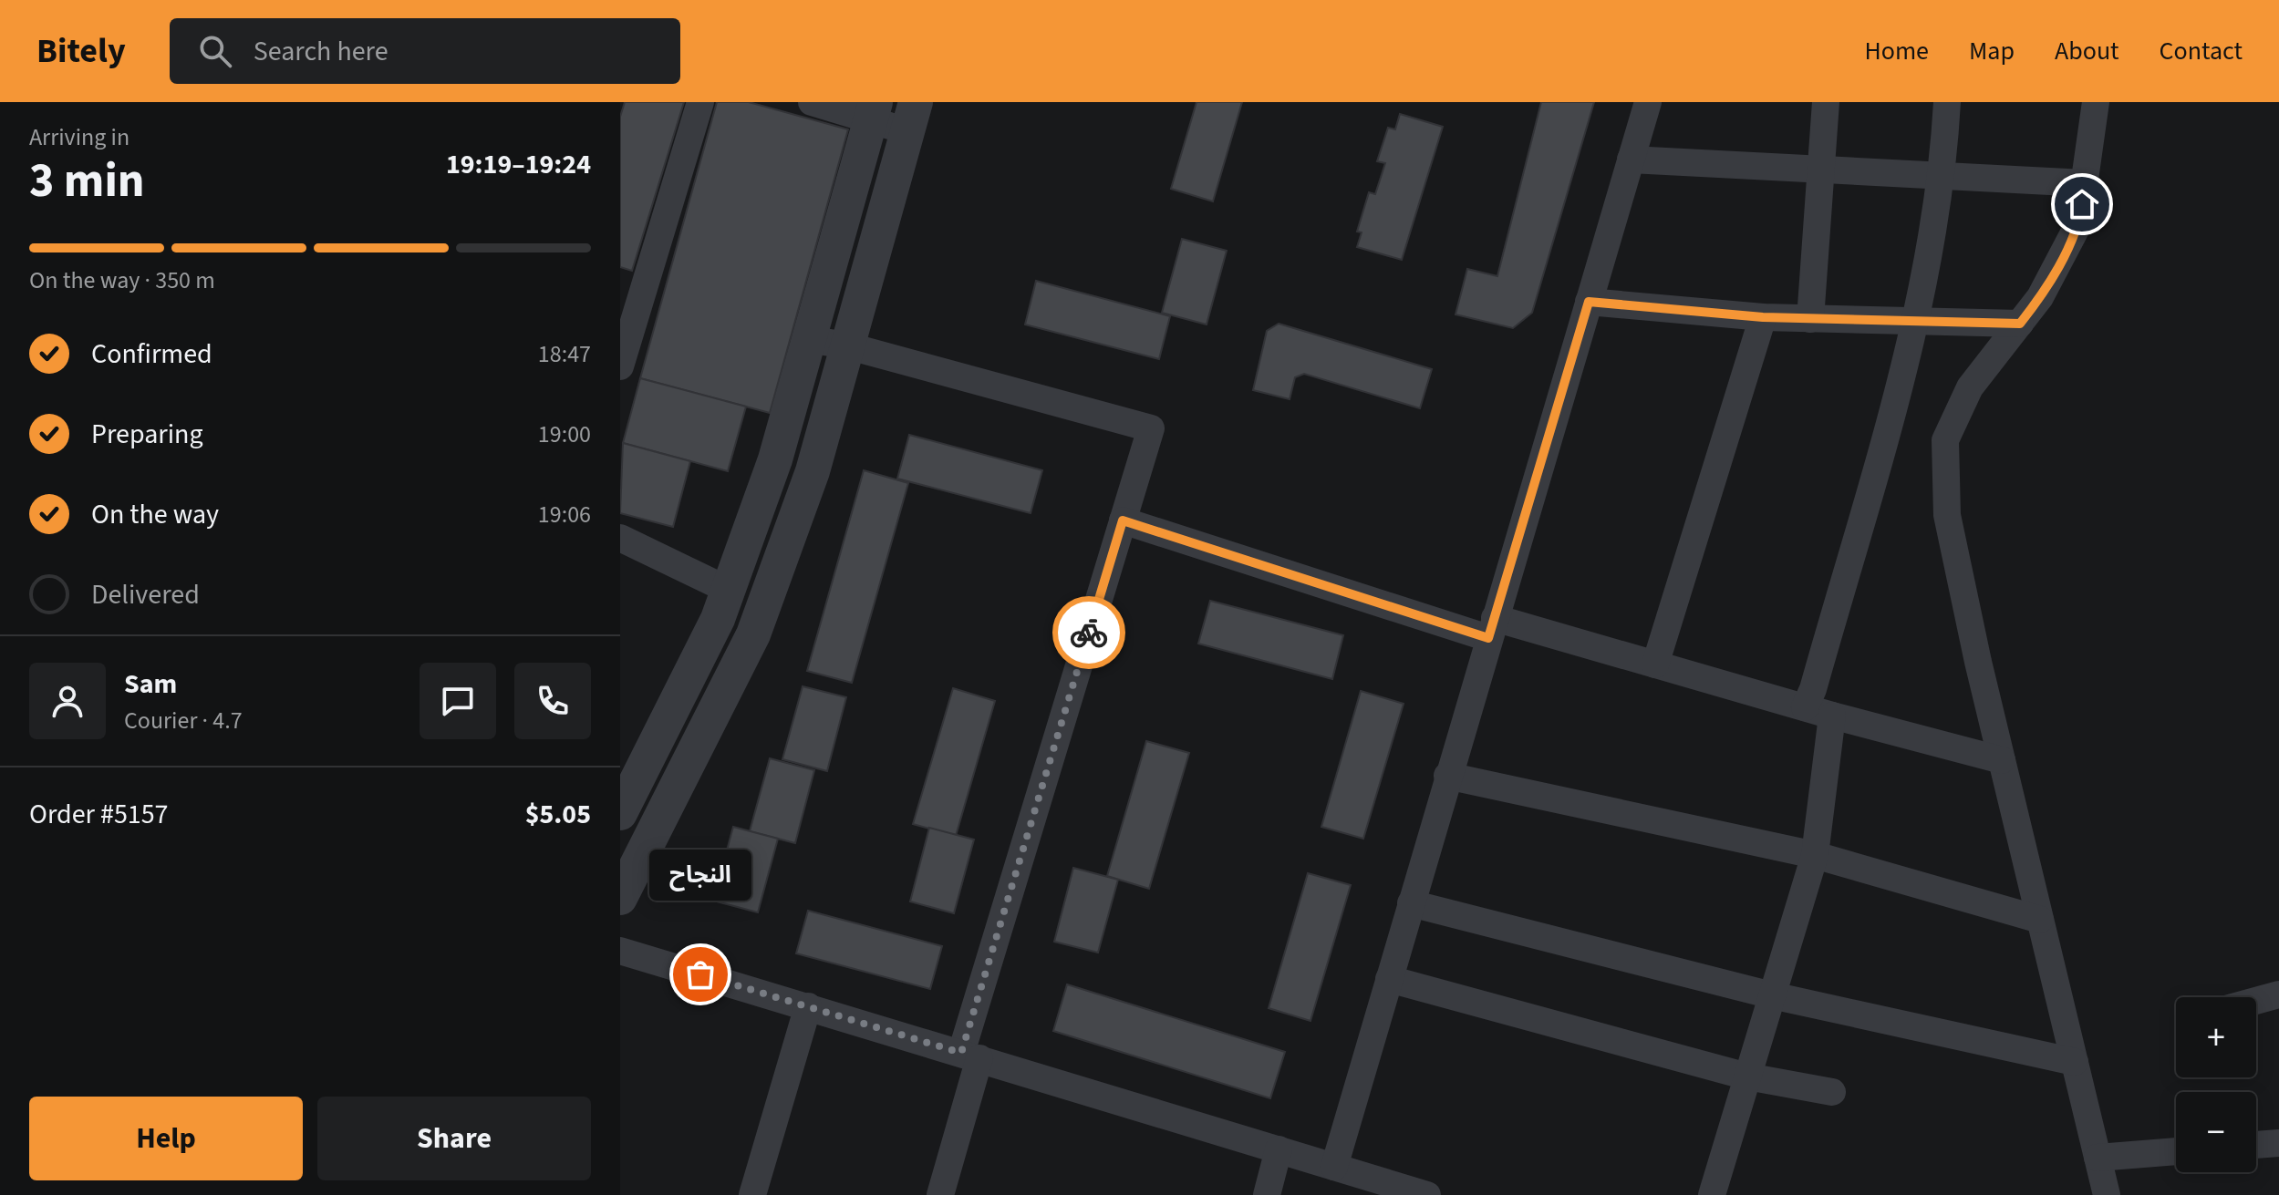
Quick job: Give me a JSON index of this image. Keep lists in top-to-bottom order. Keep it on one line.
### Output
{"places":["النجاح"],"page":{"header":"Bitely","search":"Search here","nav":["Home","Map","About","Contact"],"heading":["3 min","Arriving in","19:19–19:24"],"panel":["Sam","Courier · 4.7","Order #5157","$5.05"],"bar":"On the way · 350 m","list":[["Confirmed","18:47"],["Preparing","19:00"],["On the way","19:06"],"Delivered"],"bubble":"النجاح","map_buttons":["+","−"],"buttons":["Help","Share"]}}
